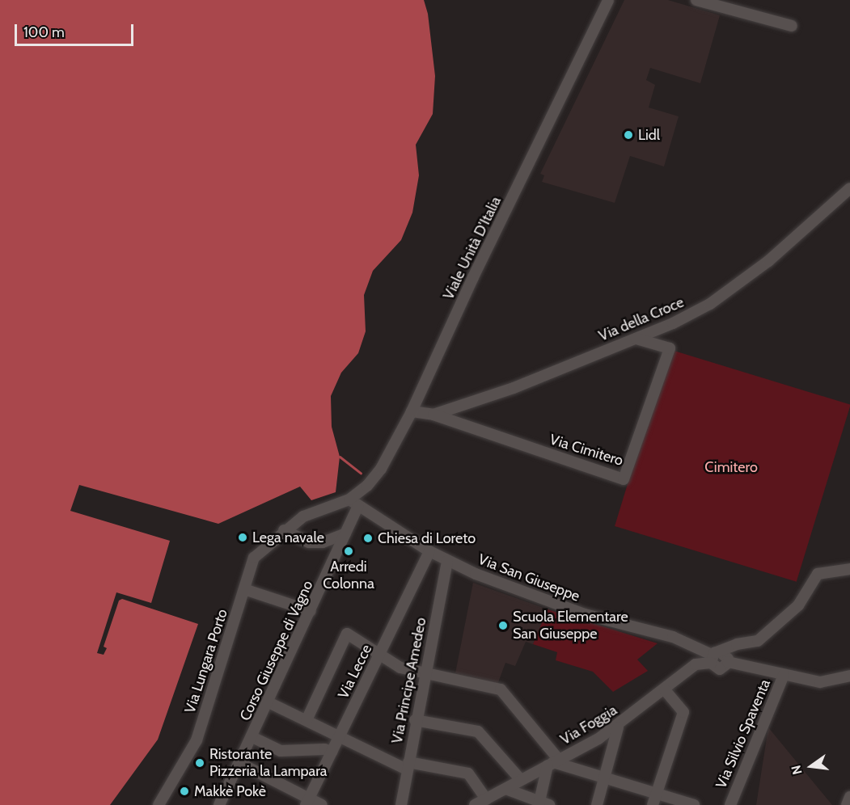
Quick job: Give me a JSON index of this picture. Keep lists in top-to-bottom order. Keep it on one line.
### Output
{"streets":{"street":["Viale Unità D'Italia","Via della Croce","Via Cimitero","Via San Giuseppe","Corso Giuseppe di Vagno","Via Lungara Porto","Via Lecce","Via Principe Amedeo","Via Foggia","Via Silvio Spaventa"]},"crossings":[["Viale Unità D'Italia","Via della Croce"],["Viale Unità D'Italia","Via San Giuseppe"],["Viale Unità D'Italia","Corso Giuseppe di Vagno"],["Viale Unità D'Italia","Via Lungara Porto"],["Via della Croce","Via Cimitero"],["Via San Giuseppe","Corso Giuseppe di Vagno"],["Via San Giuseppe","Via Lungara Porto"],["Via San Giuseppe","Via Lecce"],["Via San Giuseppe","Via Principe Amedeo"],["Via San Giuseppe","Via Foggia"],["Via San Giuseppe","Via Silvio Spaventa"],["Corso Giuseppe di Vagno","Via Lungara Porto"]],"parks":["Cimitero"],"places":["Lidl","Lega navale","Chiesa di Loreto","Arredi Colonna","Scuola Elementare San Giuseppe","Ristorante Pizzeria la Lampara","Makkè Pokè"],"scale_bar":"100 m","north":"left"}
